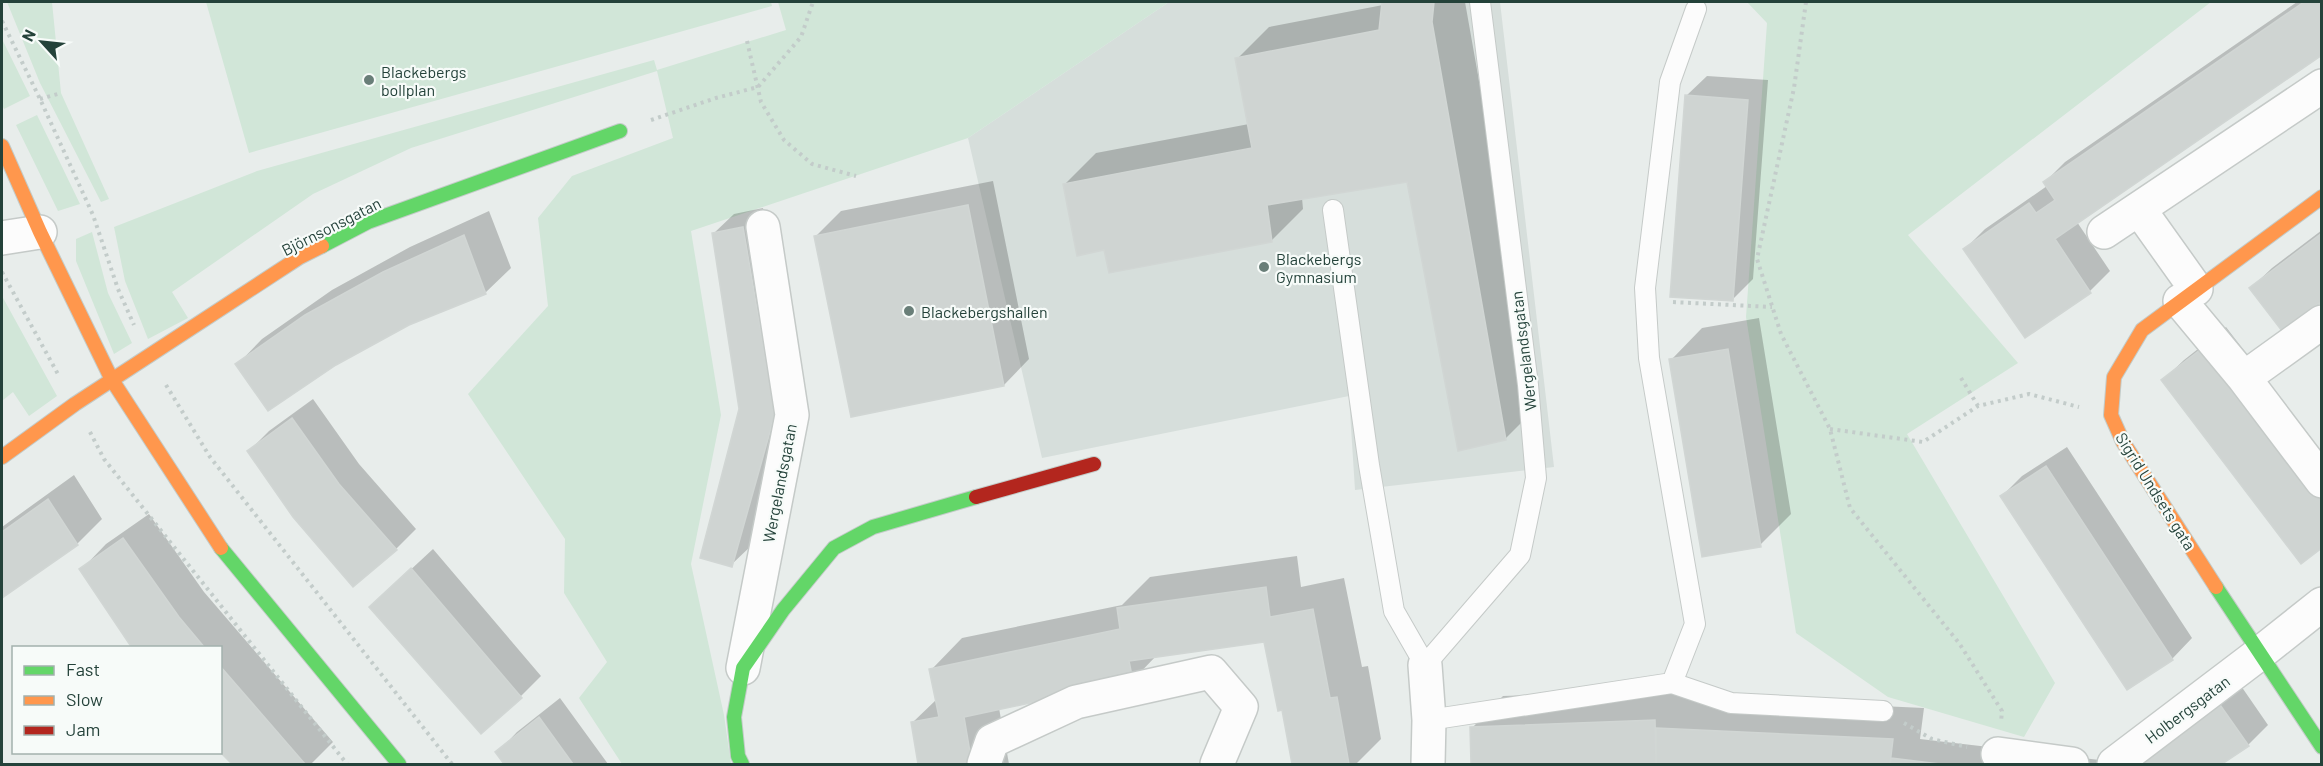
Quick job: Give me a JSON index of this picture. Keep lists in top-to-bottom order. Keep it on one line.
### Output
{"streets":{"street":["Björnsonsgatan","Wergelandsgatan","Sigrid Undsets gata","Holbergsgatan"]},"crossings":[["Sigrid Undsets gata","Holbergsgatan"]],"places":["Blackebergs bollplan","Blackebergs Gymnasium","Blackebergshallen"],"legend":["Fast","Slow","Jam"],"north":"top left"}
